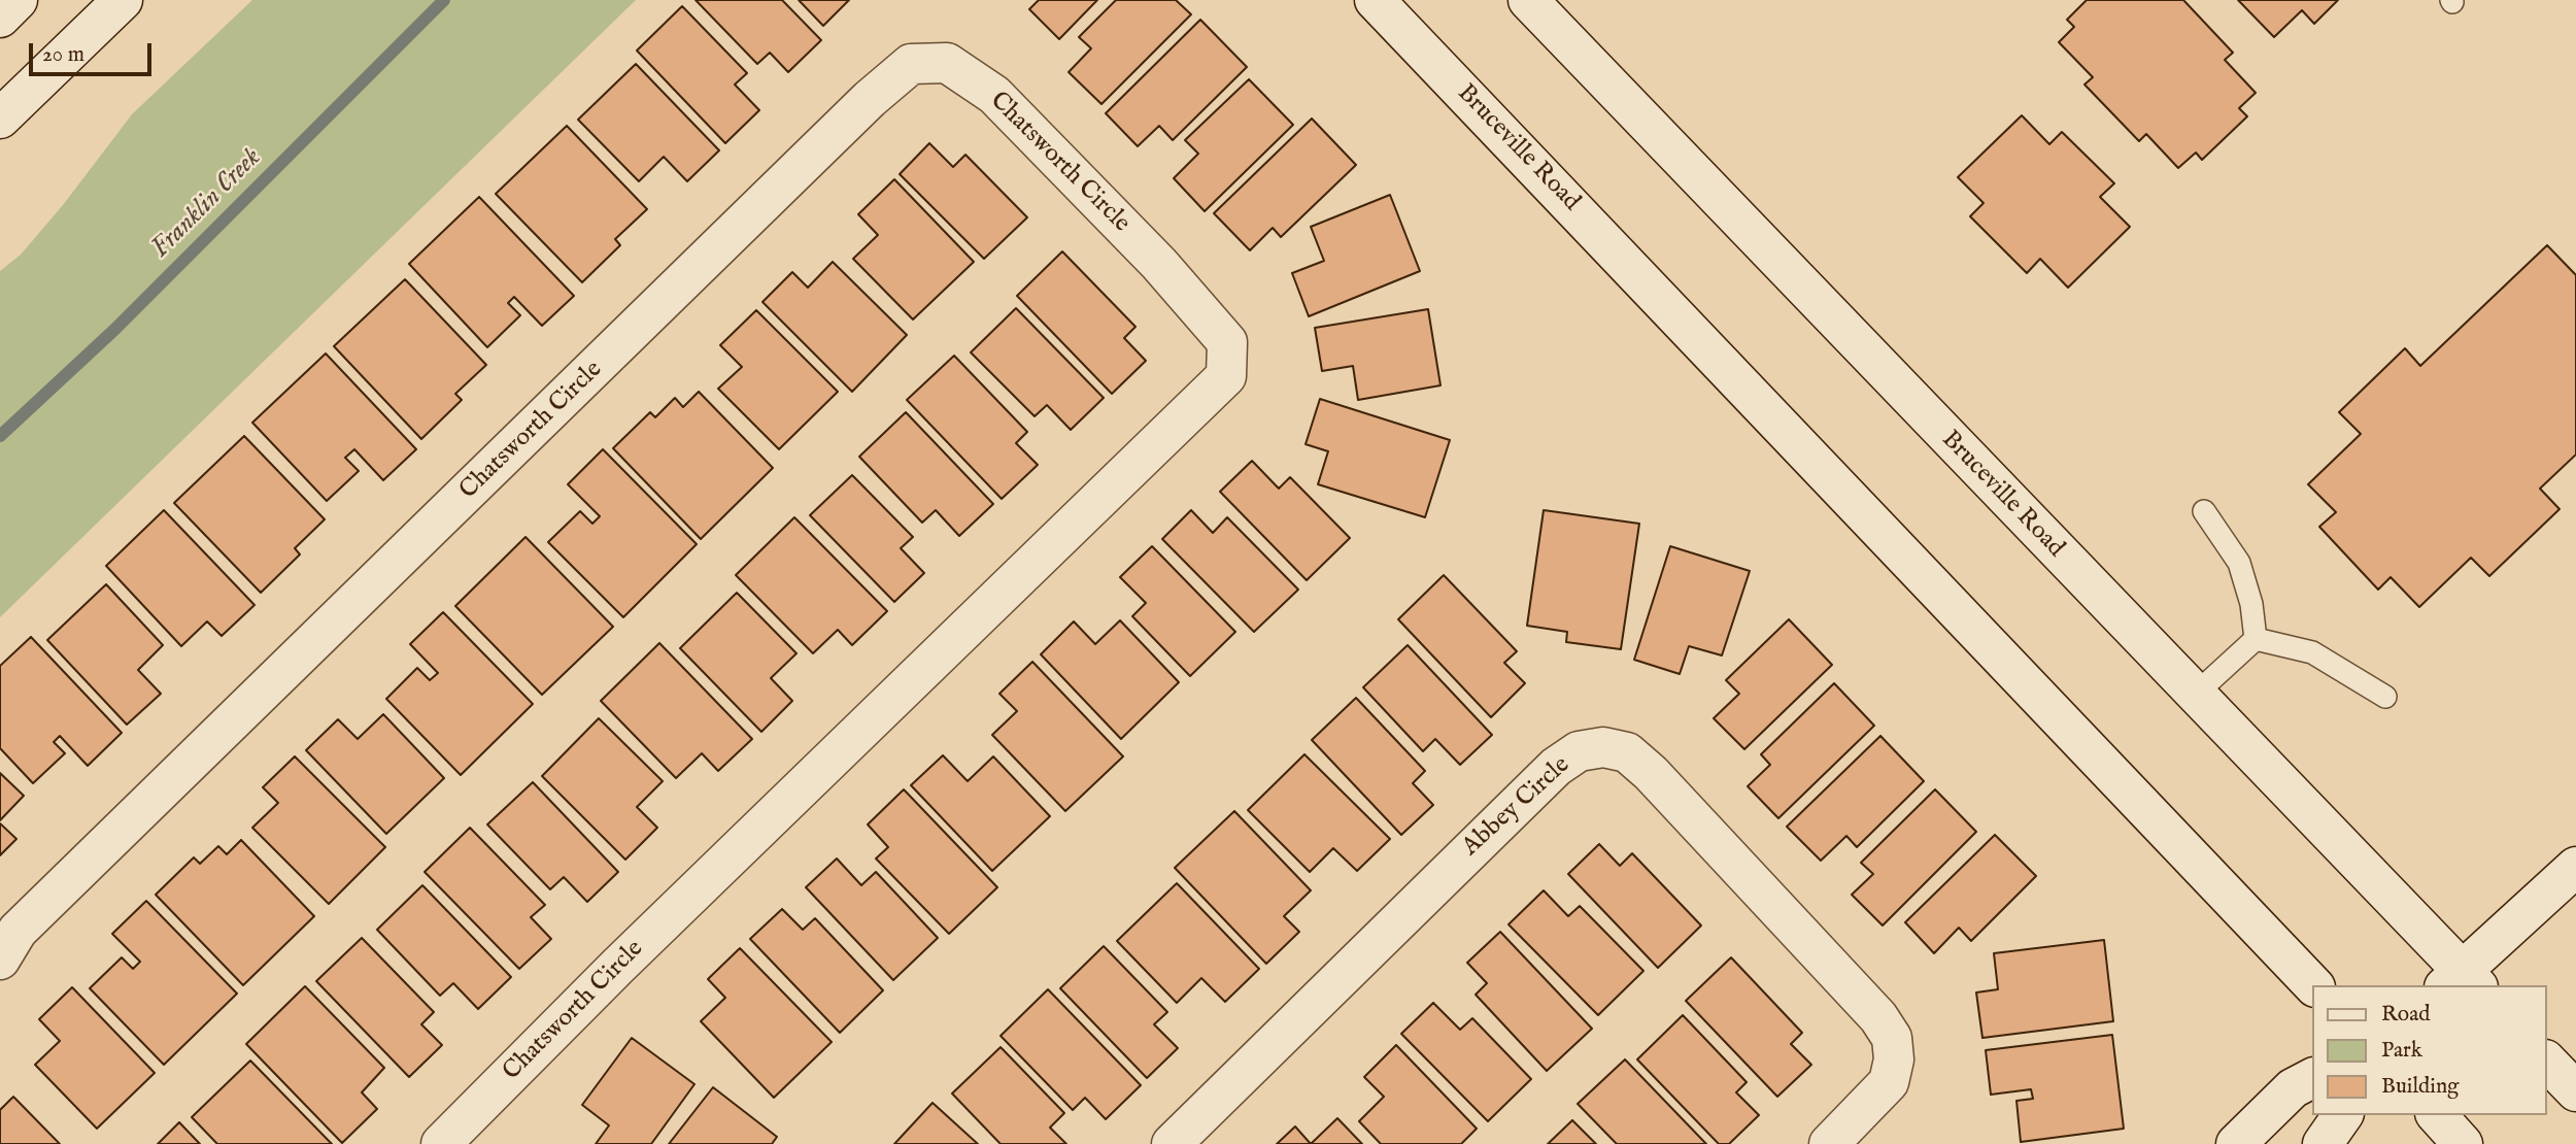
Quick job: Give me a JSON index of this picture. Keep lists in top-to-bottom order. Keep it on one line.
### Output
{"streets":{"street":["Bruceville Road","Chatsworth Circle","Abbey Circle"]},"water":["Franklin Creek"],"legend":["Road","Park","Building"],"scale_bar":"20 m"}
